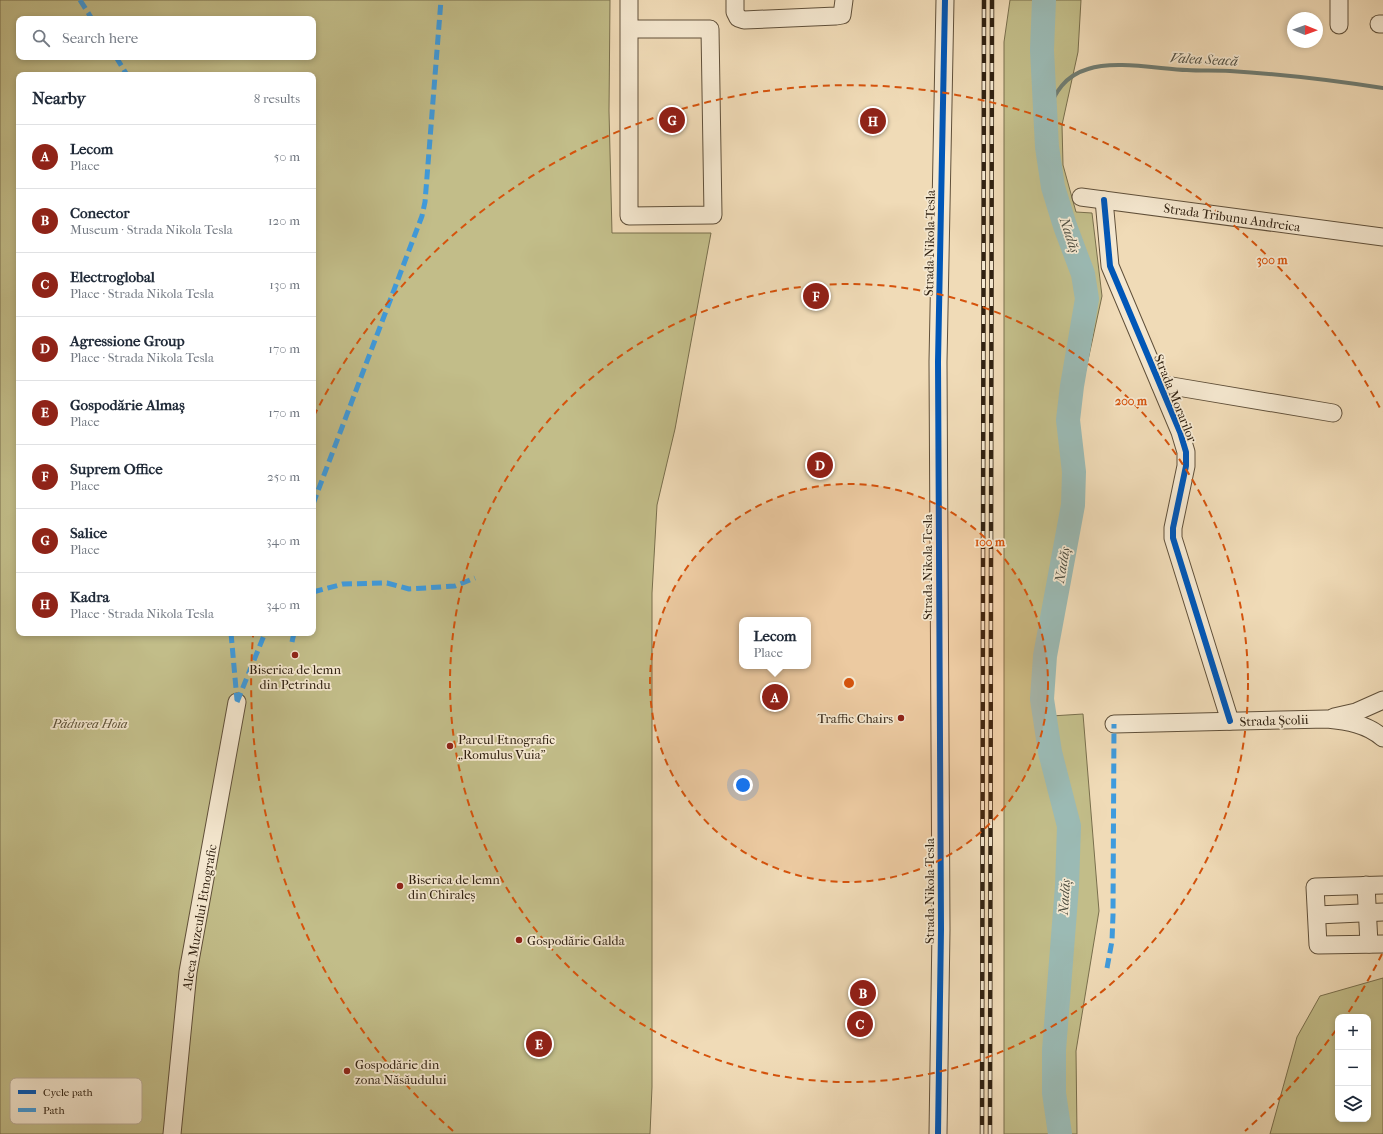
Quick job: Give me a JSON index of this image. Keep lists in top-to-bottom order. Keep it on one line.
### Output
{"streets":{"street":["Strada Tribunu Andreica","Strada Nikola Tesla","Strada Morarilor","Strada Școlii","Aleea Muzeului Etnografic"]},"crossings":[["Strada Tribunu Andreica","Strada Morarilor"],["Strada Morarilor","Strada Școlii"]],"water":["Valea Seacă","Nadăș"],"parks":["Pădurea Hoia"],"places":["Biserica de lemn din Petrindu","Traffic Chairs","Parcul Etnografic „Romulus Vuia”","Biserica de lemn din Chiraleș","Gospodărie Galda","Gospodărie din zona Năsăudului"],"legend":["Cycle path","Path"],"north":"right","page":{"search":"Search here","heading":["Nearby","8 results"],"pins":["G","H","F","D","A","B","C","E"],"list":[{"mark":"A","name":"Lecom","note":"Place","value":"50 m"},{"mark":"B","name":"Conector","note":"Museum · Strada Nikola Tesla","value":"120 m"},{"mark":"C","name":"Electroglobal","note":"Place · Strada Nikola Tesla","value":"130 m"},{"mark":"D","name":"Agressione Group","note":"Place · Strada Nikola Tesla","value":"170 m"},{"mark":"E","name":"Gospodărie Almaș","note":"Place","value":"170 m"},{"mark":"F","name":"Suprem Office","note":"Place","value":"250 m"},{"mark":"G","name":"Salice","note":"Place","value":"340 m"},{"mark":"H","name":"Kadra","note":"Place · Strada Nikola Tesla","value":"340 m"}],"popup":["Lecom","Place"],"map_buttons":["+","−"]},"rings":["300 m","200 m","100 m"]}
